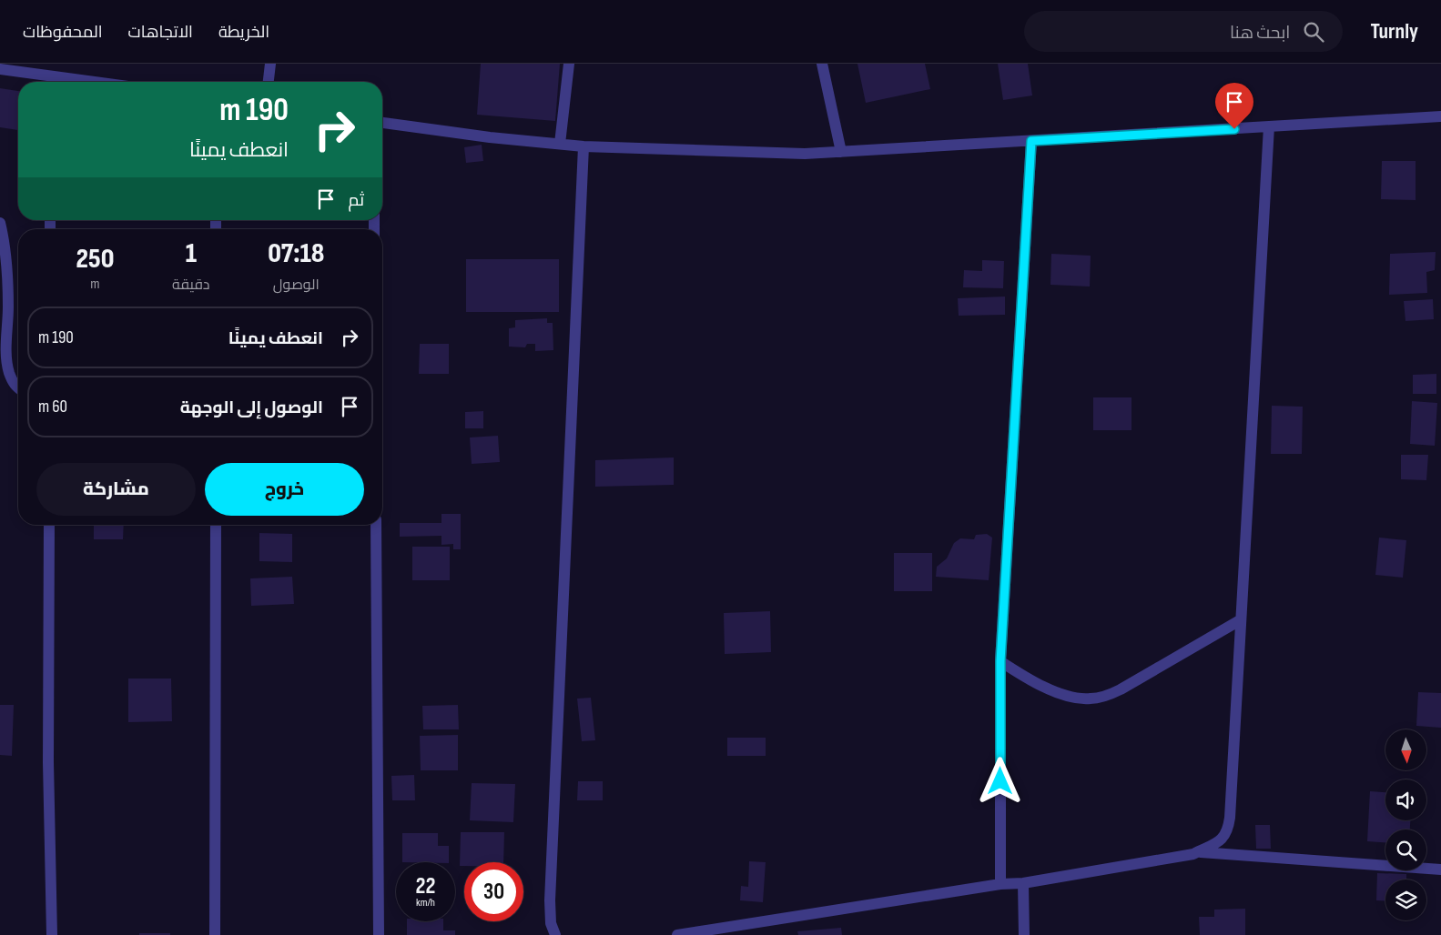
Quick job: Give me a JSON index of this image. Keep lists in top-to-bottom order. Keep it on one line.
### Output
{"north":"bottom","page":{"header":"Turnly","search":"ابحث هنا","nav":["الخريطة","الاتجاهات","المحفوظات"],"turn":["190 m","انعطف يمينًا"],"then":"ثم","eta":["07:18","الوصول","1","دقيقة","250","m"],"list":[{"name":"انعطف يمينًا","value":"190 m"},{"name":"الوصول إلى الوجهة","value":"60 m"}],"buttons":["خروج","مشاركة"],"speed":"22 km/h","limit":"30"}}
